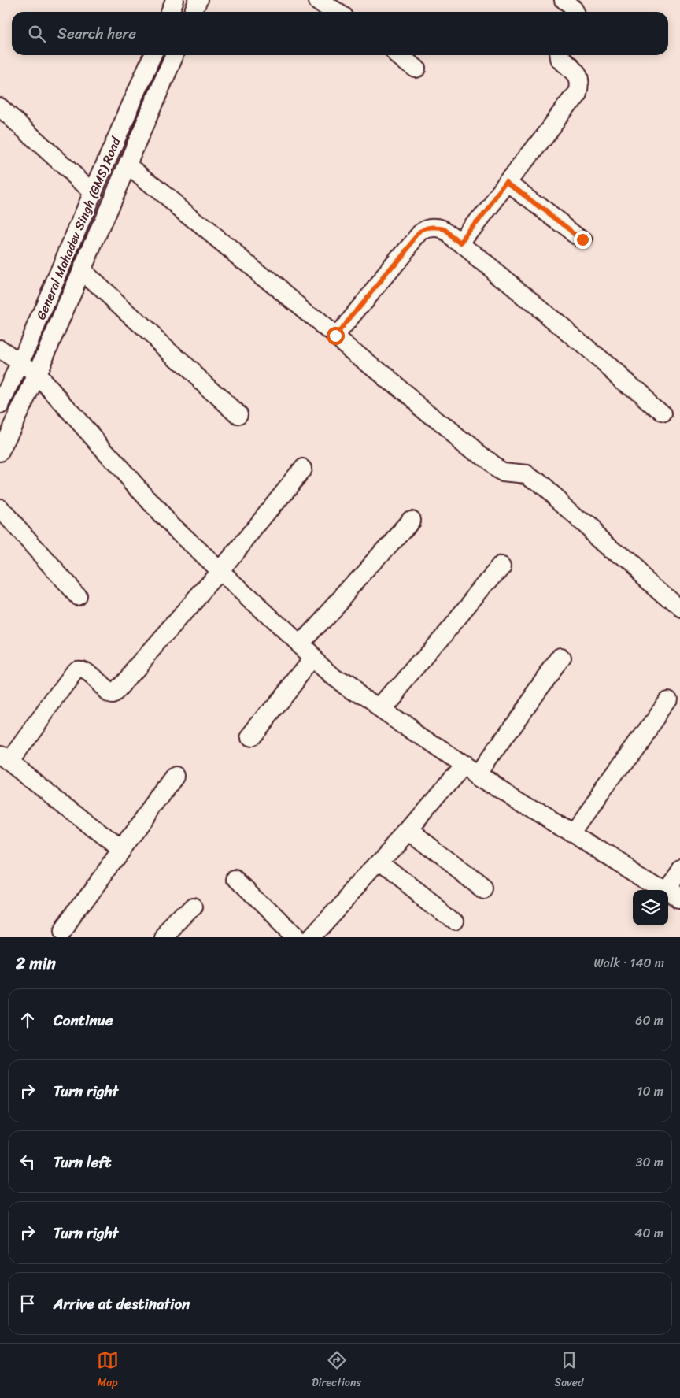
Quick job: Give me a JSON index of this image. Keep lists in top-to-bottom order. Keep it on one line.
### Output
{"streets":{"street":["General Mahadev Singh (GMS) Road"]},"page":{"search":"Search here","heading":["2 min","Walk · 140 m"],"list":[["Continue","60 m"],["Turn right","10 m"],["Turn left","30 m"],["Turn right","40 m"],"Arrive at destination"],"nav":["Map","Directions","Saved"]}}
